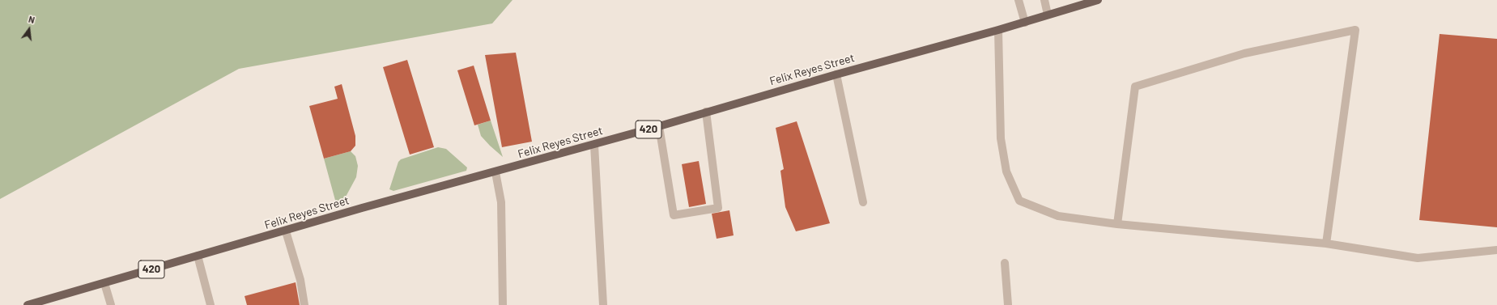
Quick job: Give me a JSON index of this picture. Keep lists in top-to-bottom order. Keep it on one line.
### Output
{"streets":{"main road":["Felix Reyes Street","420"]},"north":"top"}
